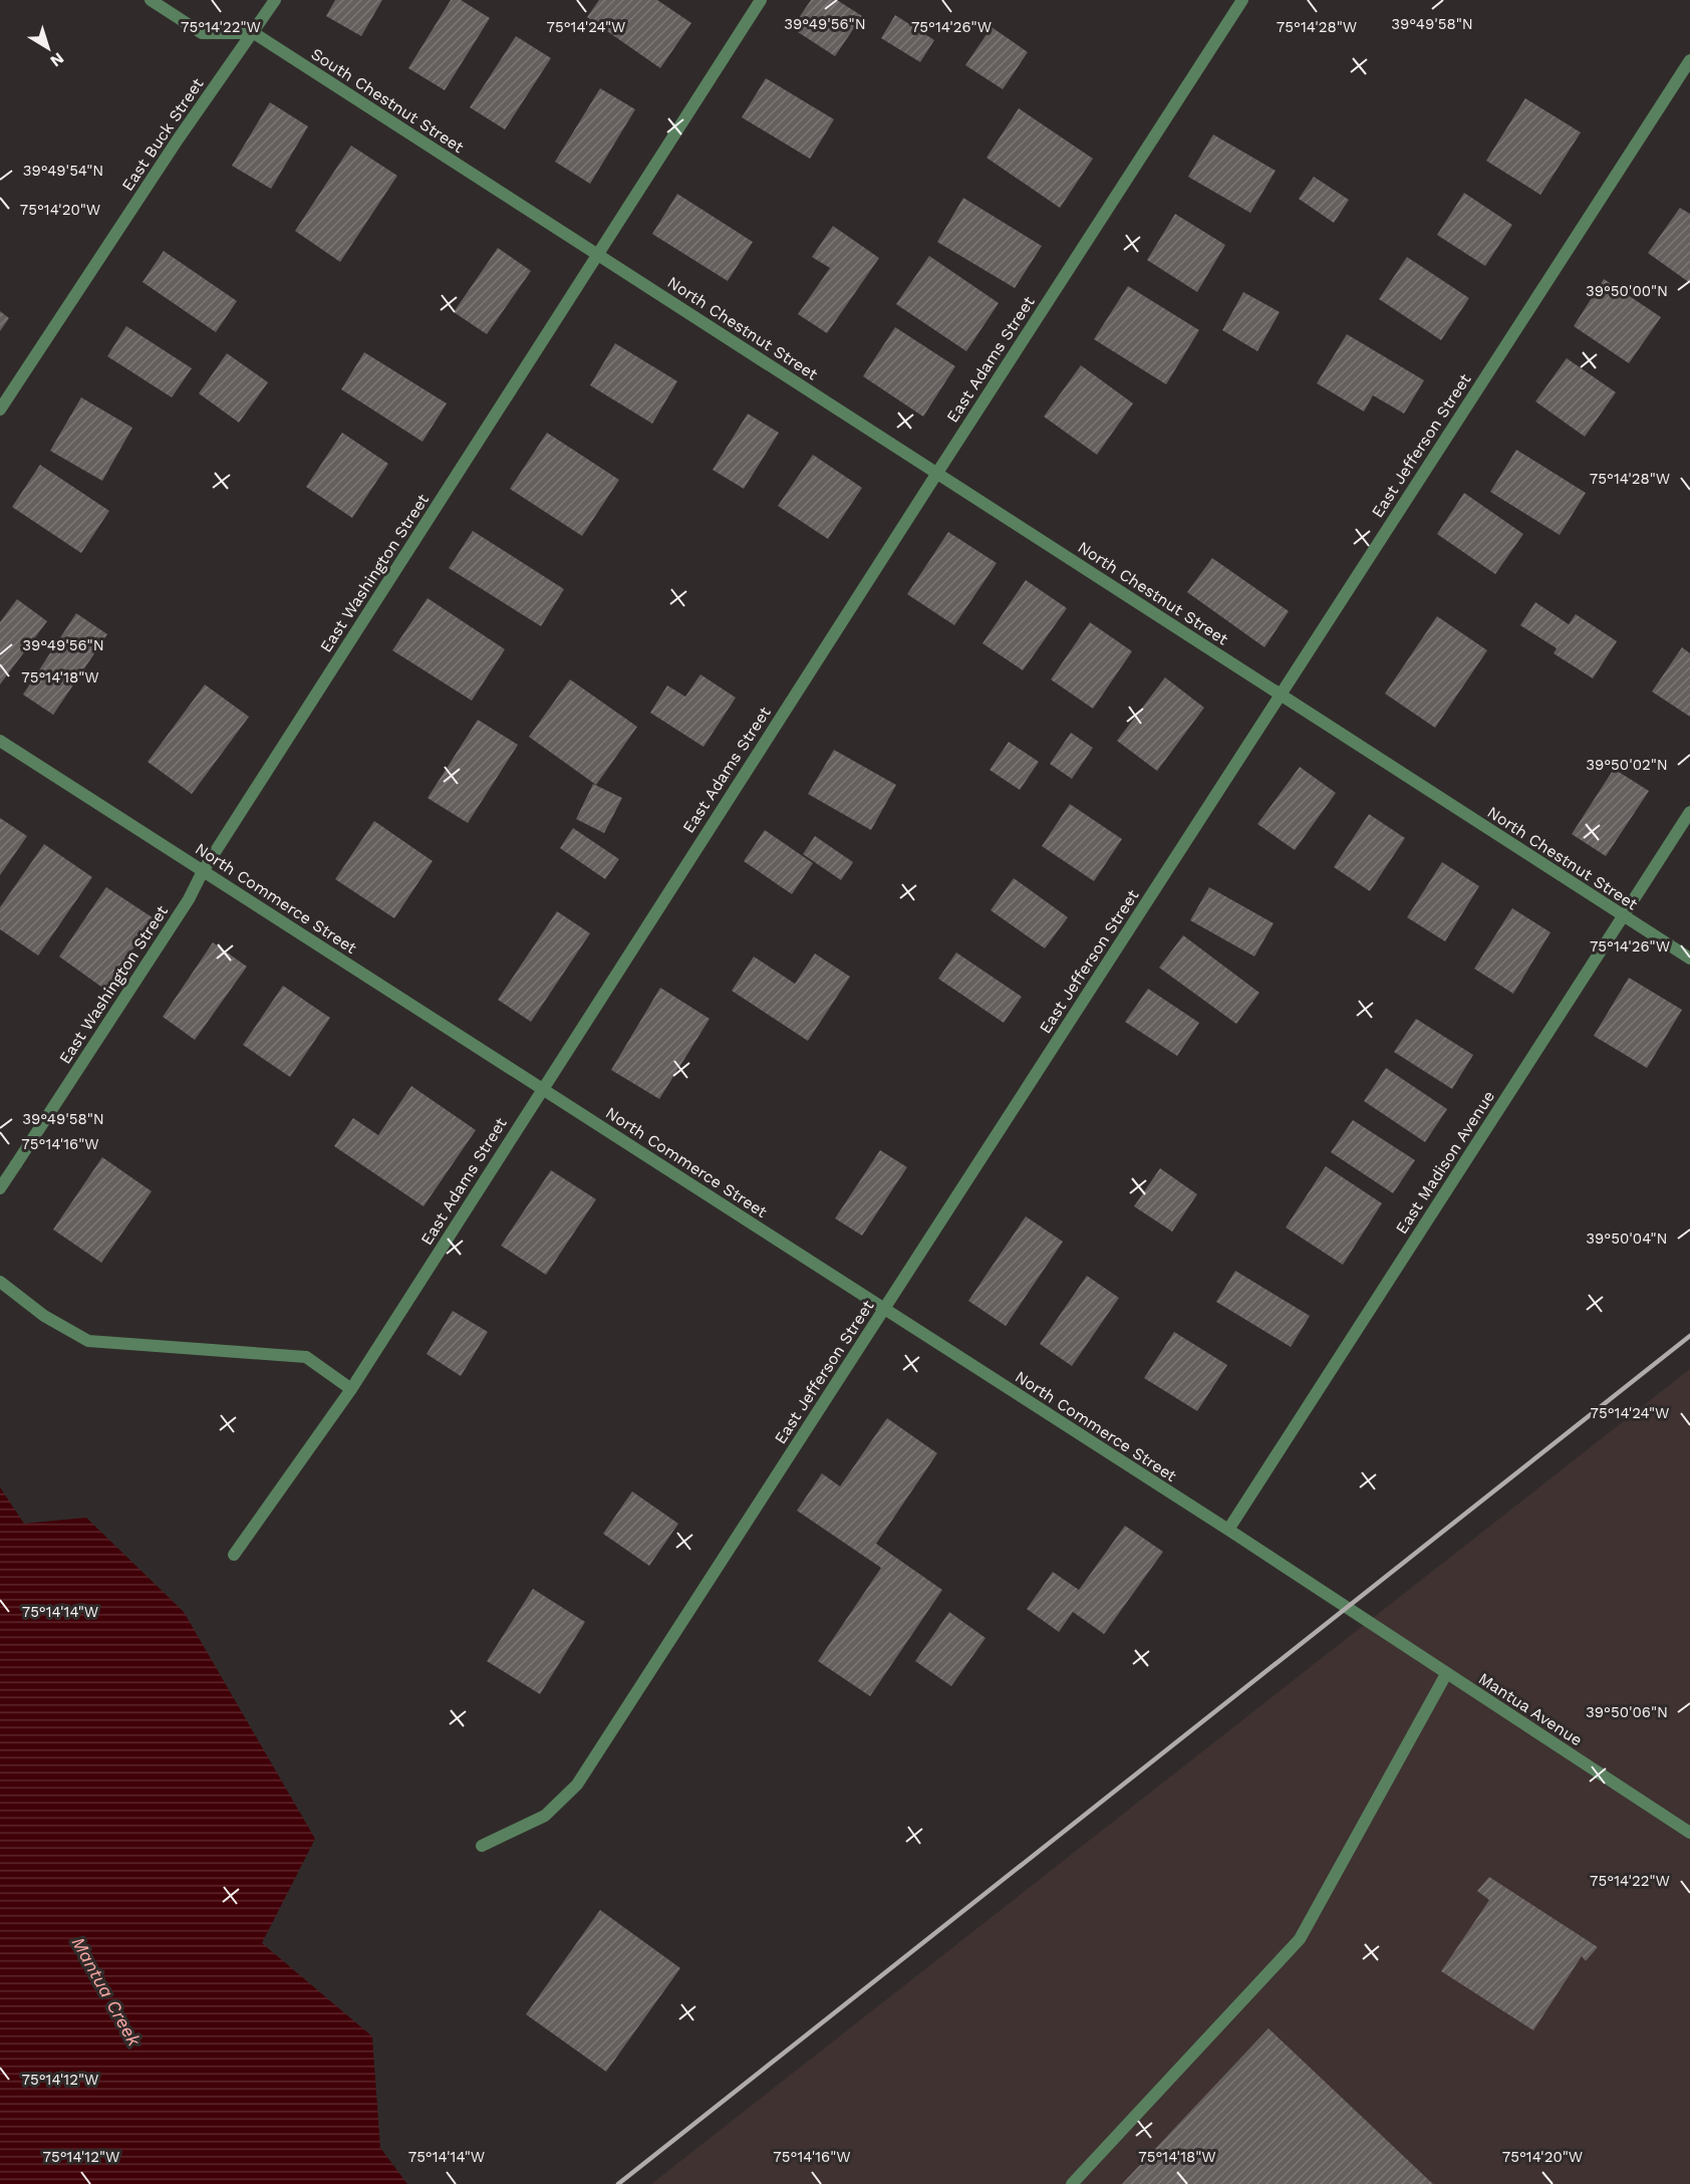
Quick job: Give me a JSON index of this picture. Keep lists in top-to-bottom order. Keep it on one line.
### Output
{"streets":{"street":["South Chestnut Street","East Buck Street","North Chestnut Street","East Adams Street","East Jefferson Street","East Washington Street","North Commerce Street","East Madison Avenue","Mantua Avenue"]},"crossings":[["South Chestnut Street","East Buck Street"],["South Chestnut Street","North Chestnut Street"],["South Chestnut Street","East Washington Street"],["North Chestnut Street","East Adams Street"],["North Chestnut Street","East Jefferson Street"],["North Chestnut Street","East Washington Street"],["North Chestnut Street","East Madison Avenue"],["East Adams Street","North Commerce Street"],["East Jefferson Street","North Commerce Street"],["East Washington Street","North Commerce Street"],["North Commerce Street","East Madison Avenue"],["North Commerce Street","Mantua Avenue"]],"water":["Mantua Creek"],"north":"bottom right","coordinates":["39°49'56\"N","39°49'58\"N","75°14'22\"W","75°14'24\"W","75°14'26\"W","75°14'28\"W","39°49'54\"N","75°14'20\"W","39°50'00\"N","75°14'18\"W","39°50'02\"N","75°14'16\"W","39°50'04\"N","75°14'14\"W","39°50'06\"N","75°14'12\"W"]}
